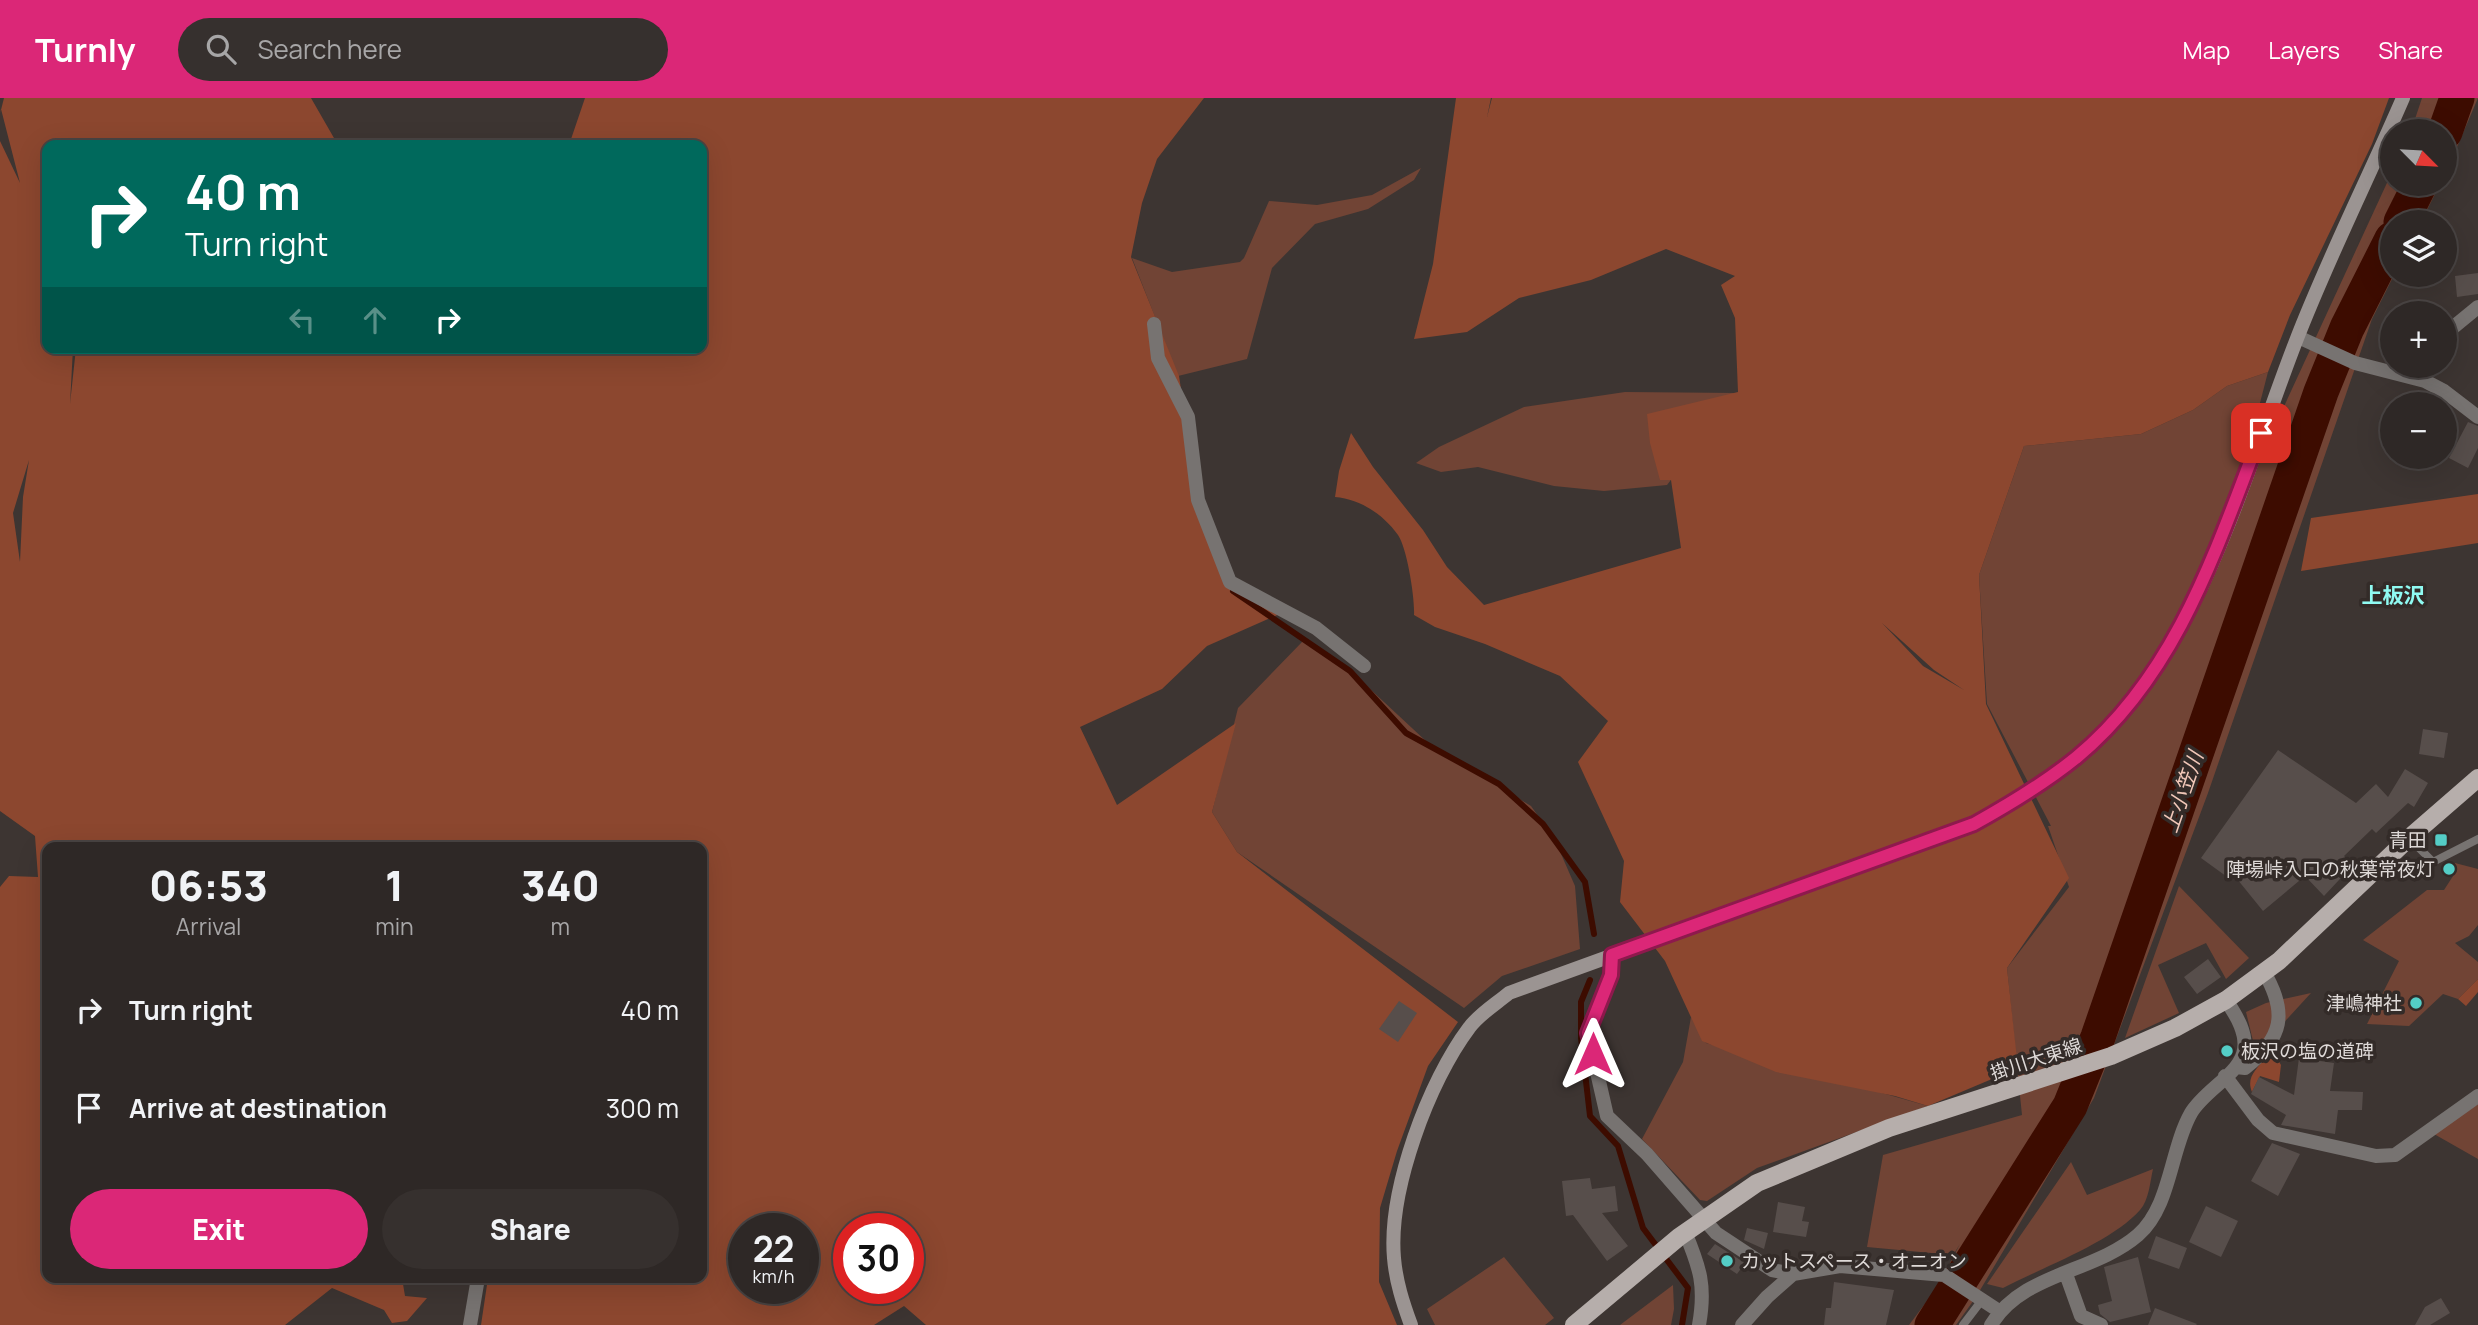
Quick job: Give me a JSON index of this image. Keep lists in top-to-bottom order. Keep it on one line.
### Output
{"streets":{"main road":["掛川大東線"]},"districts":["上板沢"],"water":["上小笠川"],"places":{"transit":["青田"],"other":["陣場峠入口の秋葉常夜灯","津嶋神社","板沢の塩の道碑","カットスペース・オニオン"]},"north":"bottom right","page":{"header":"Turnly","search":"Search here","nav":["Map","Layers","Share"],"map_buttons":["+","−"],"turn":["40 m","Turn right"],"eta":["06:53","Arrival","1","min","340","m"],"list":[{"name":"Turn right","value":"40 m"},{"name":"Arrive at destination","value":"300 m"}],"buttons":["Exit","Share"],"speed":"22 km/h","limit":"30"}}
